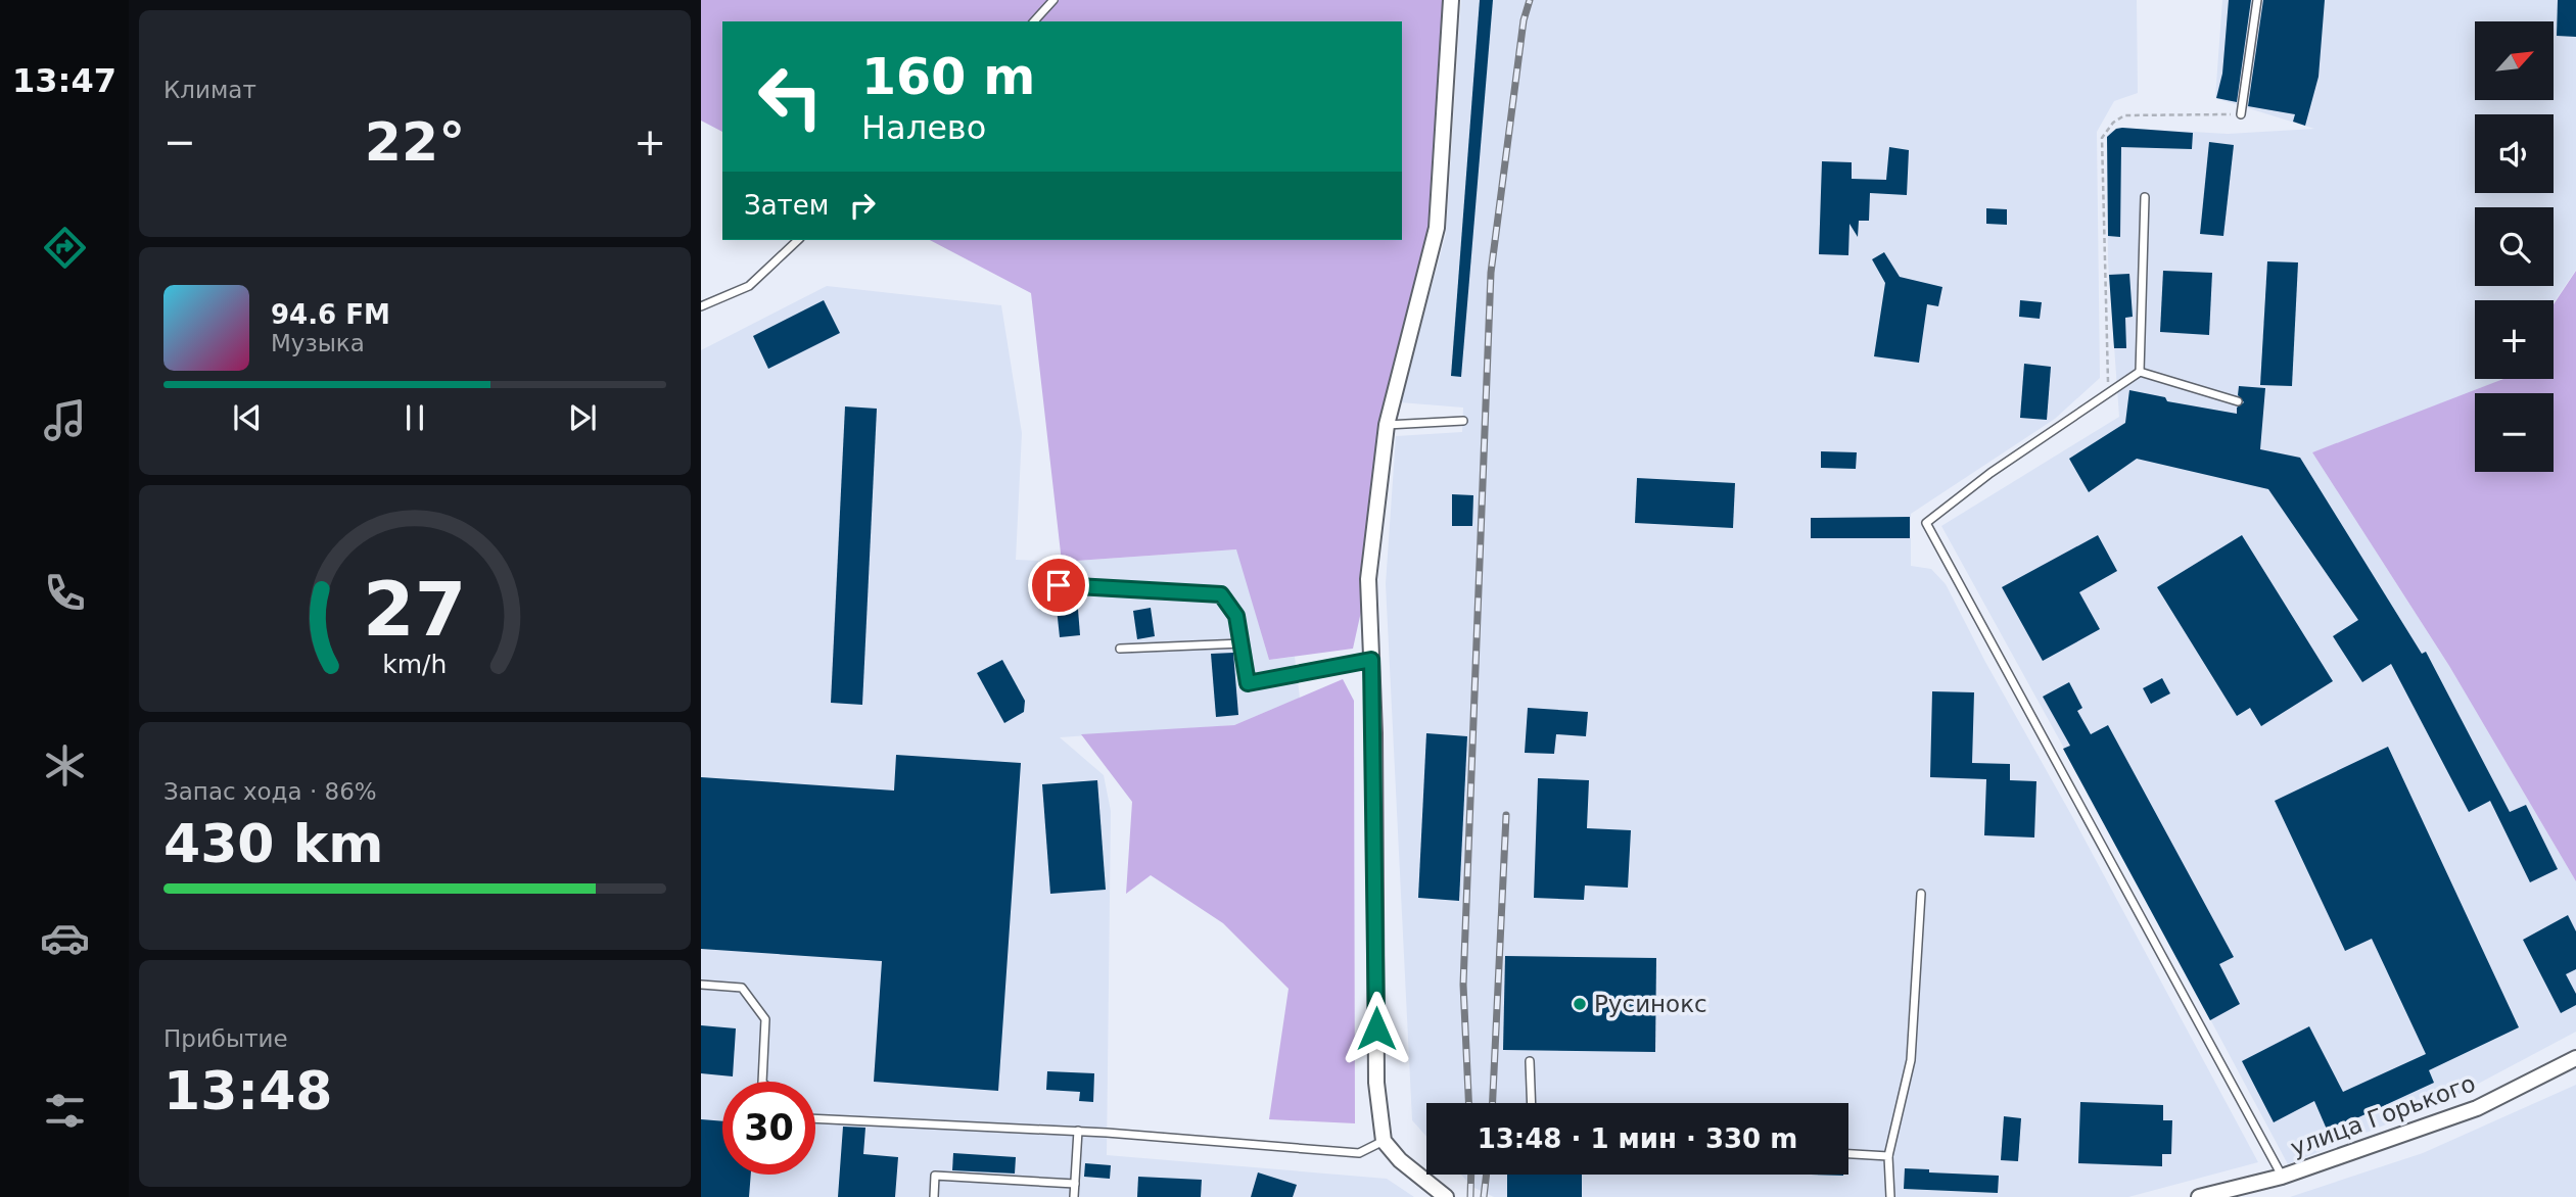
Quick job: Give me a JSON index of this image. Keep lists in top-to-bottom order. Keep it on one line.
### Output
{"streets":{"street":["улица Горького"]},"places":["Русинокс"],"north":"top right","page":{"tabs":"13:47","tile":["Климат",["Запас хода · 86%","430 km"],["Прибытие","13:48"]],"map_buttons":["+","−"],"turn":["160 m","Налево"],"heat":["−","22°","+"],"then":"Затем","song":["94.6 FM","Музыка"],"limit":"30","trip":"13:48 · 1 мин · 330 m","gauge":["27","km/h"]}}
